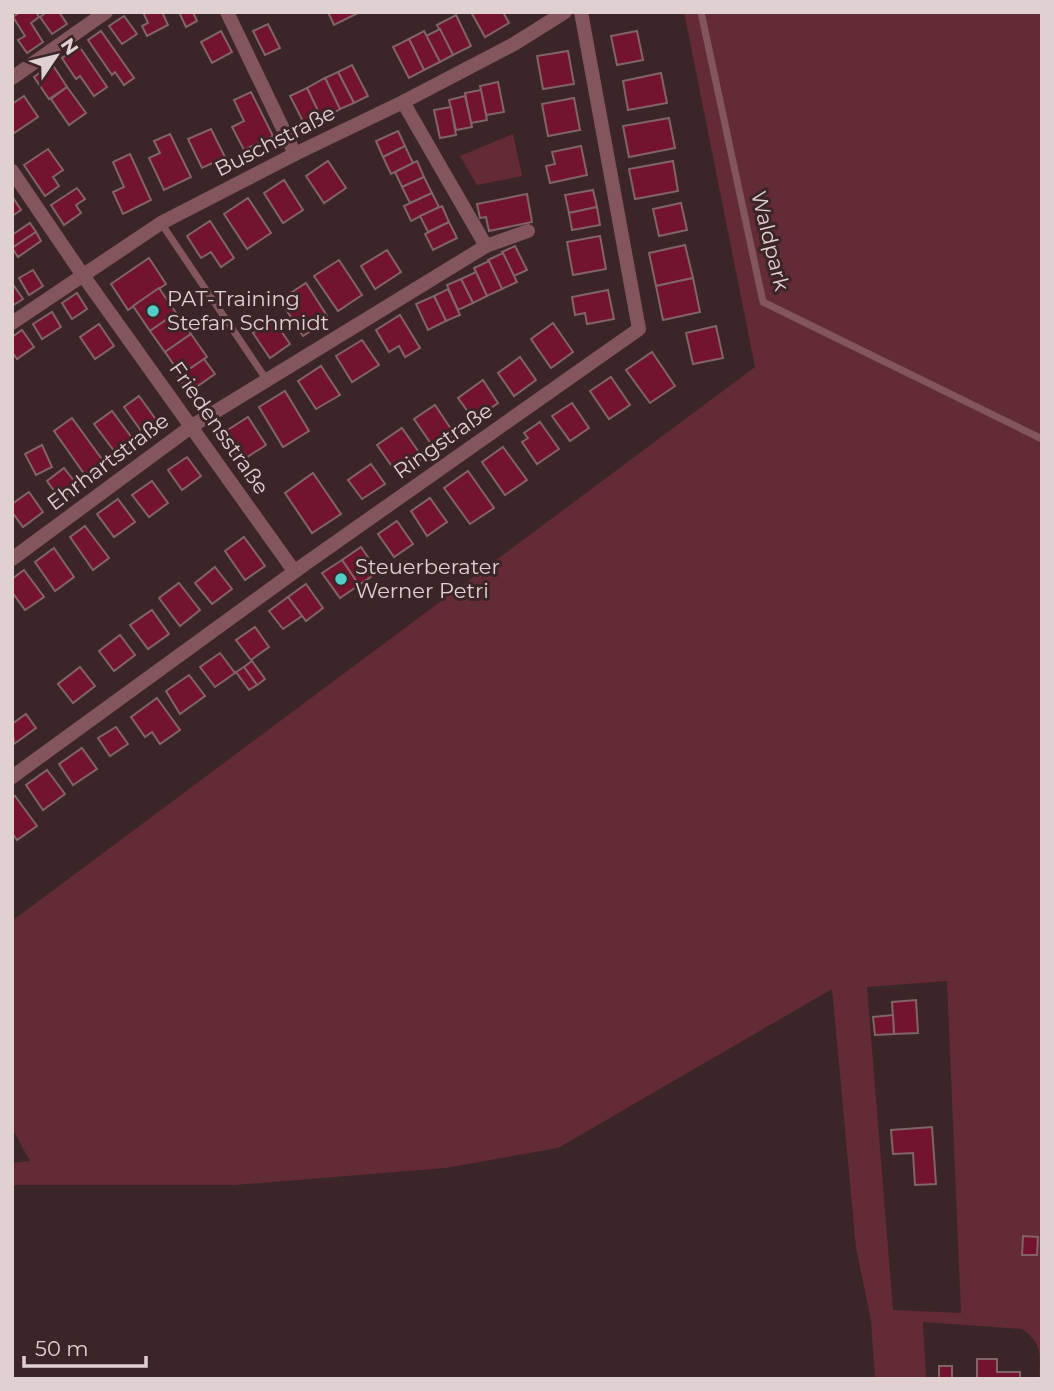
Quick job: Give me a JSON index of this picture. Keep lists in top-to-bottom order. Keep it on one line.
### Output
{"streets":{"street":["Buschstraße","Friedensstraße","Ringstraße","Ehrhartstraße"],"lane":["Waldpark"]},"crossings":[["Buschstraße","Friedensstraße"],["Friedensstraße","Ringstraße"],["Friedensstraße","Ehrhartstraße"]],"places":["PAT-Training Stefan Schmidt","Steuerberater Werner Petri"],"scale_bar":"50 m","north":"top right"}
